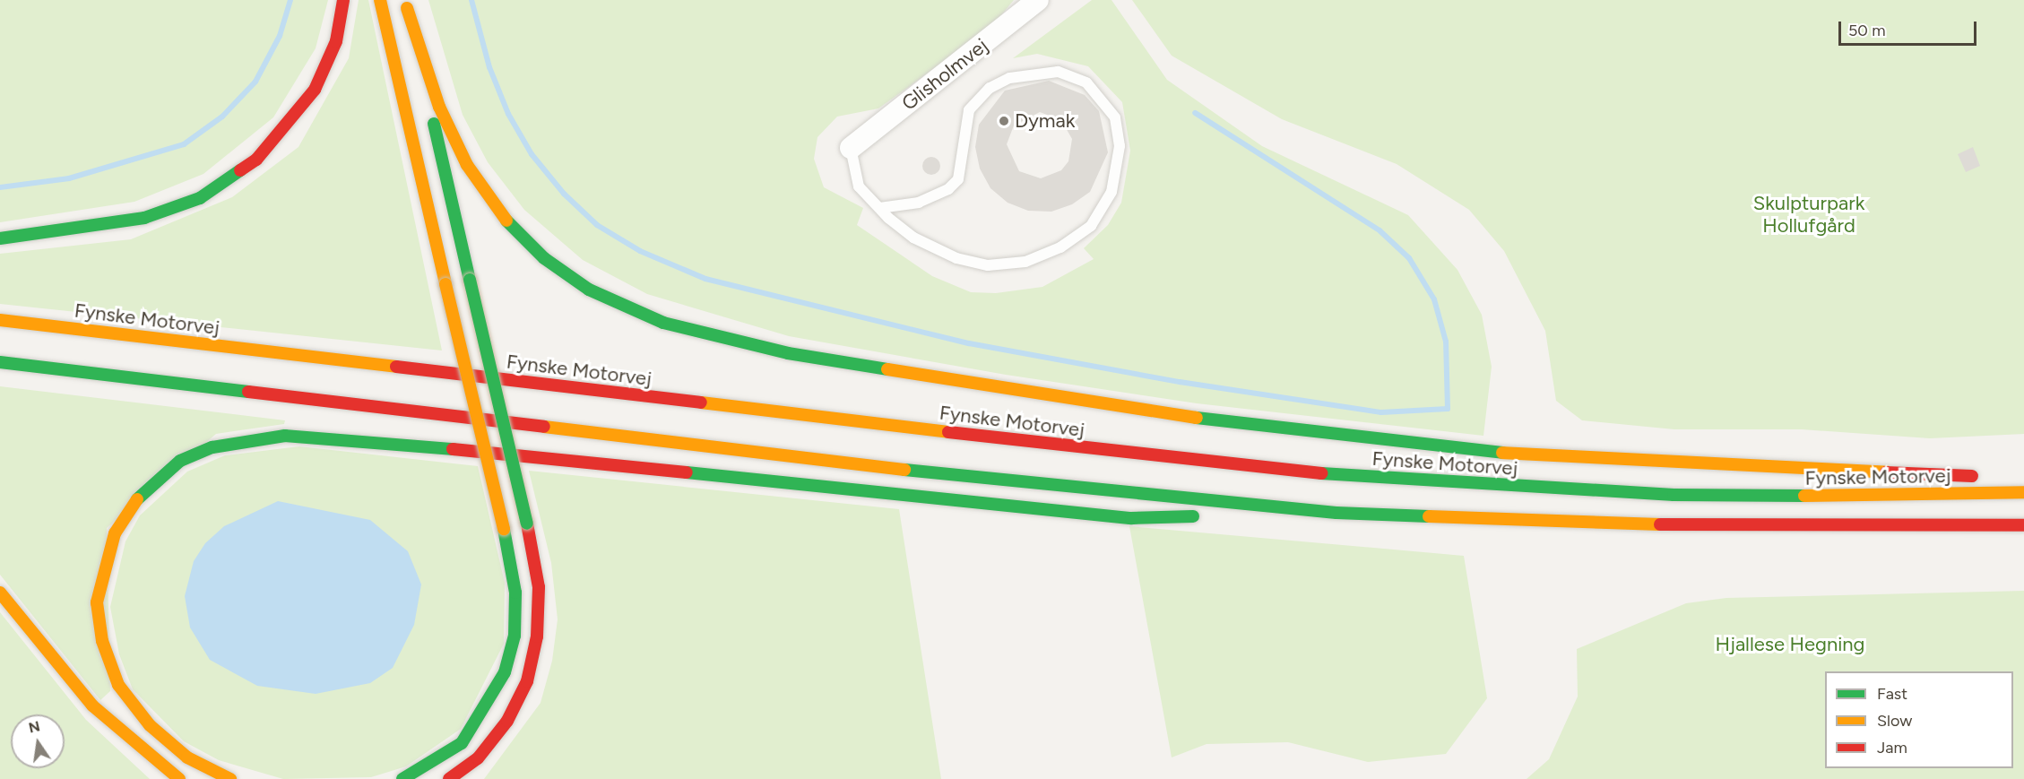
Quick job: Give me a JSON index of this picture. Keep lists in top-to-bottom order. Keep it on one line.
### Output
{"streets":{"highway":["Fynske Motorvej"],"street":["Glisholmvej"]},"parks":["Skulpturpark Hollufgård","Hjallese Hegning"],"places":["Dymak"],"legend":["Fast","Slow","Jam"],"scale_bar":"50 m","north":"top"}
